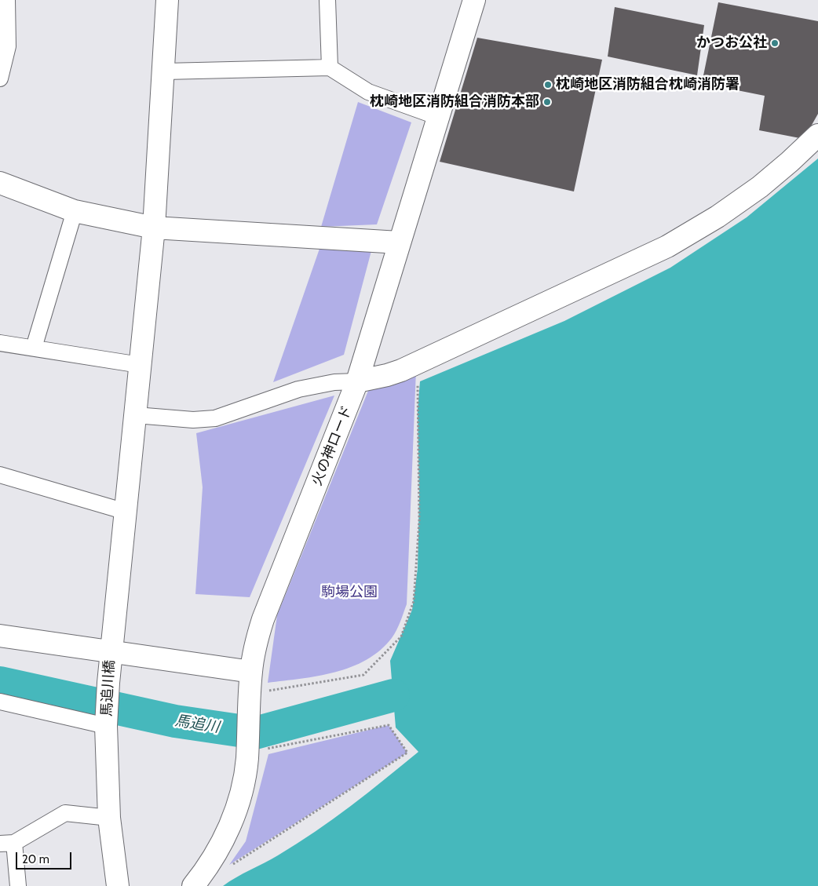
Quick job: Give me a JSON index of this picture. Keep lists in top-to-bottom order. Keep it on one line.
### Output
{"streets":{"street":["火の神ロード","馬追川橋"]},"water":["馬追川"],"parks":["駒場公園"],"places":["かつお公社","枕崎地区消防組合枕崎消防署","枕崎地区消防組合消防本部"],"scale_bar":"20 m"}
